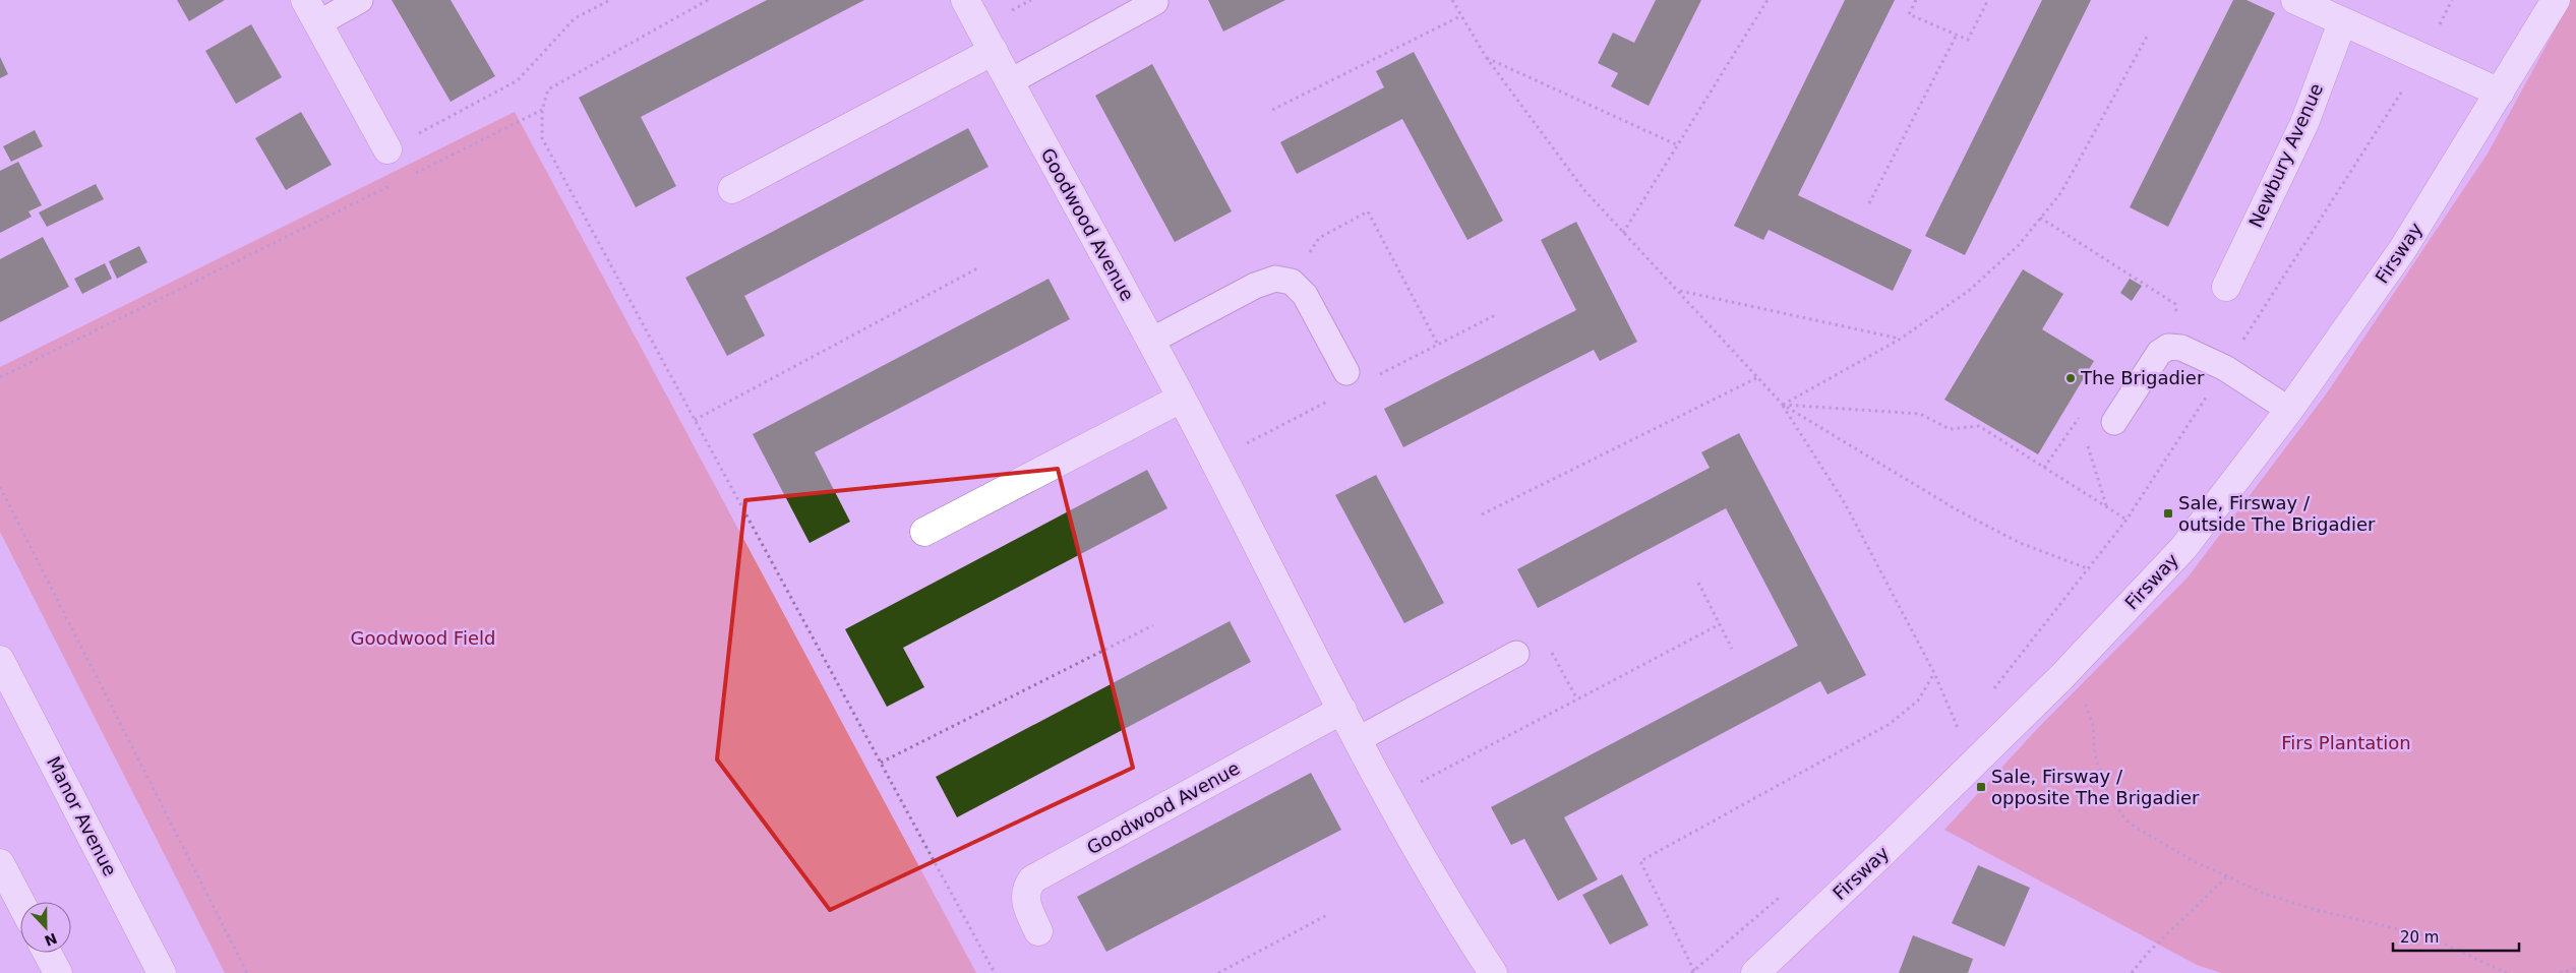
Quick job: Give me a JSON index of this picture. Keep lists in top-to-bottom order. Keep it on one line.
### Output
{"streets":{"street":["Newbury Avenue","Goodwood Avenue","Firsway","Manor Avenue"]},"parks":["Goodwood Field","Firs Plantation"],"places":{"other":["The Brigadier"],"transit":["Sale, Firsway / outside The Brigadier","Sale, Firsway / opposite The Brigadier"]},"scale_bar":"20 m","north":"bottom"}
